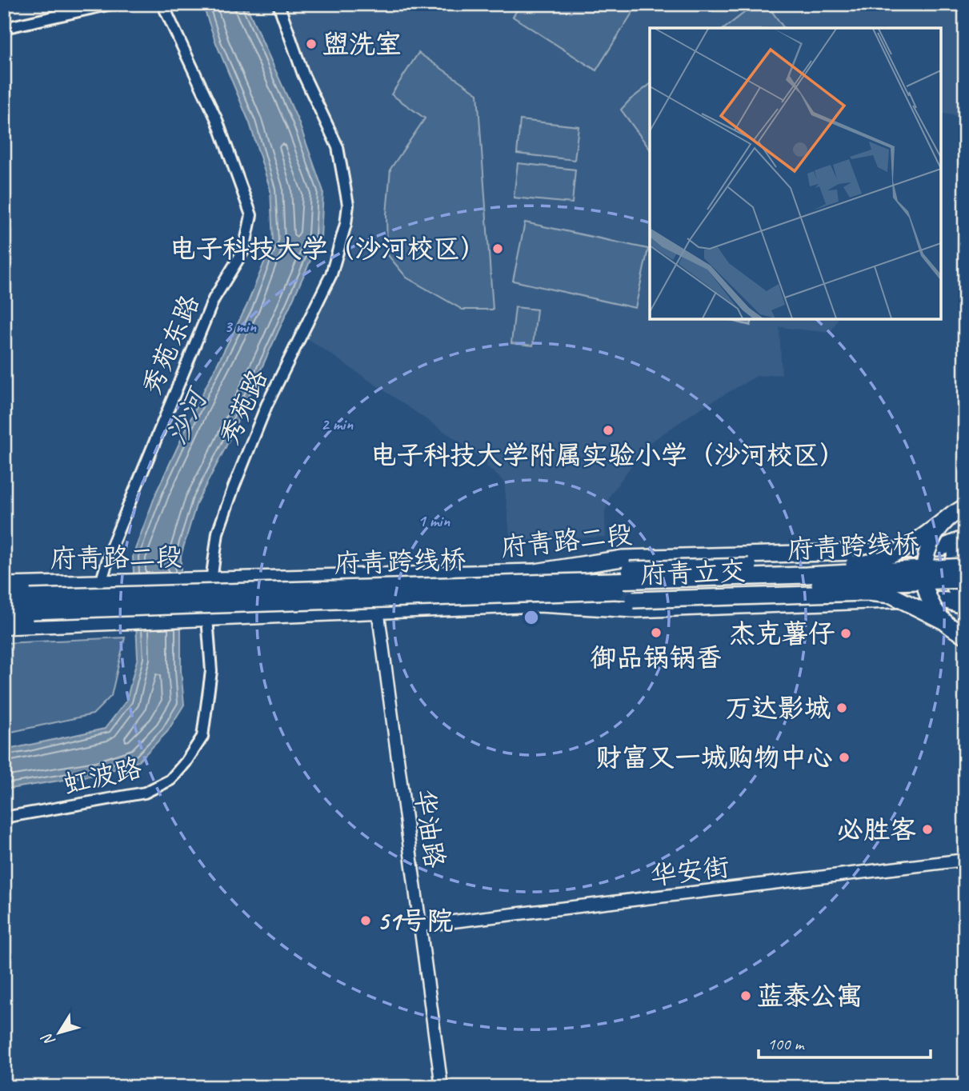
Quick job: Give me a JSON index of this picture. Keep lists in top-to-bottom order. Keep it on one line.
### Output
{"streets":{"main road":["府青路二段","府青跨线桥","府青立交"],"street":["秀苑东路","秀苑路","虹波路","华油路","华安街"]},"crossings":[["秀苑东路","府青路二段"],["秀苑路","府青路二段"],["府青路二段","府青立交"],["府青路二段","华油路"],["华油路","华安街"]],"water":["沙河"],"places":["盥洗室","电子科技大学（沙河校区）","电子科技大学附属实验小学（沙河校区）","御品锅锅香","杰克薯仔","万达影城","财富又一城购物中心","必胜客","51号院","蓝泰公寓"],"scale_bar":"100 m","north":"bottom left","rings":["3 min","2 min","1 min"]}
